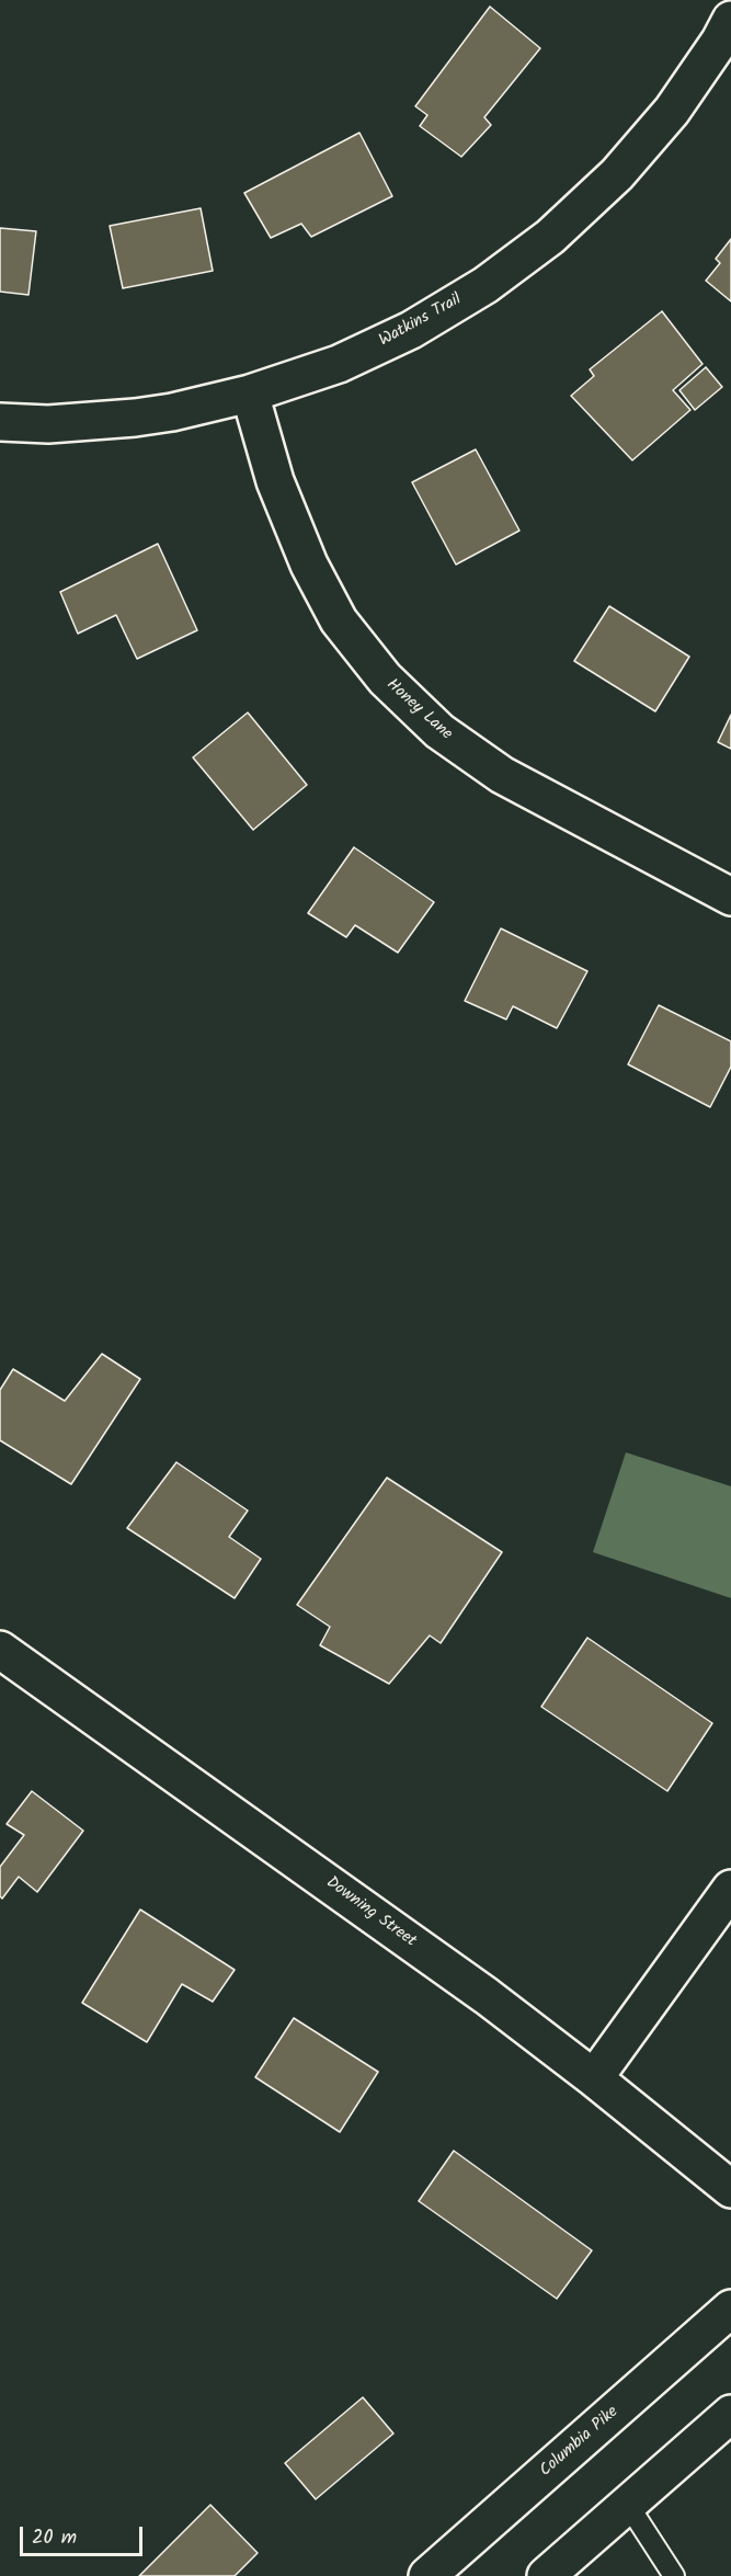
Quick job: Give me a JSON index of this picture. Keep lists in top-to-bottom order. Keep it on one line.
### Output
{"streets":{"street":["Watkins Trail","Honey Lane","Downing Street","Columbia Pike"]},"crossings":[["Watkins Trail","Honey Lane"]],"scale_bar":"20 m"}
